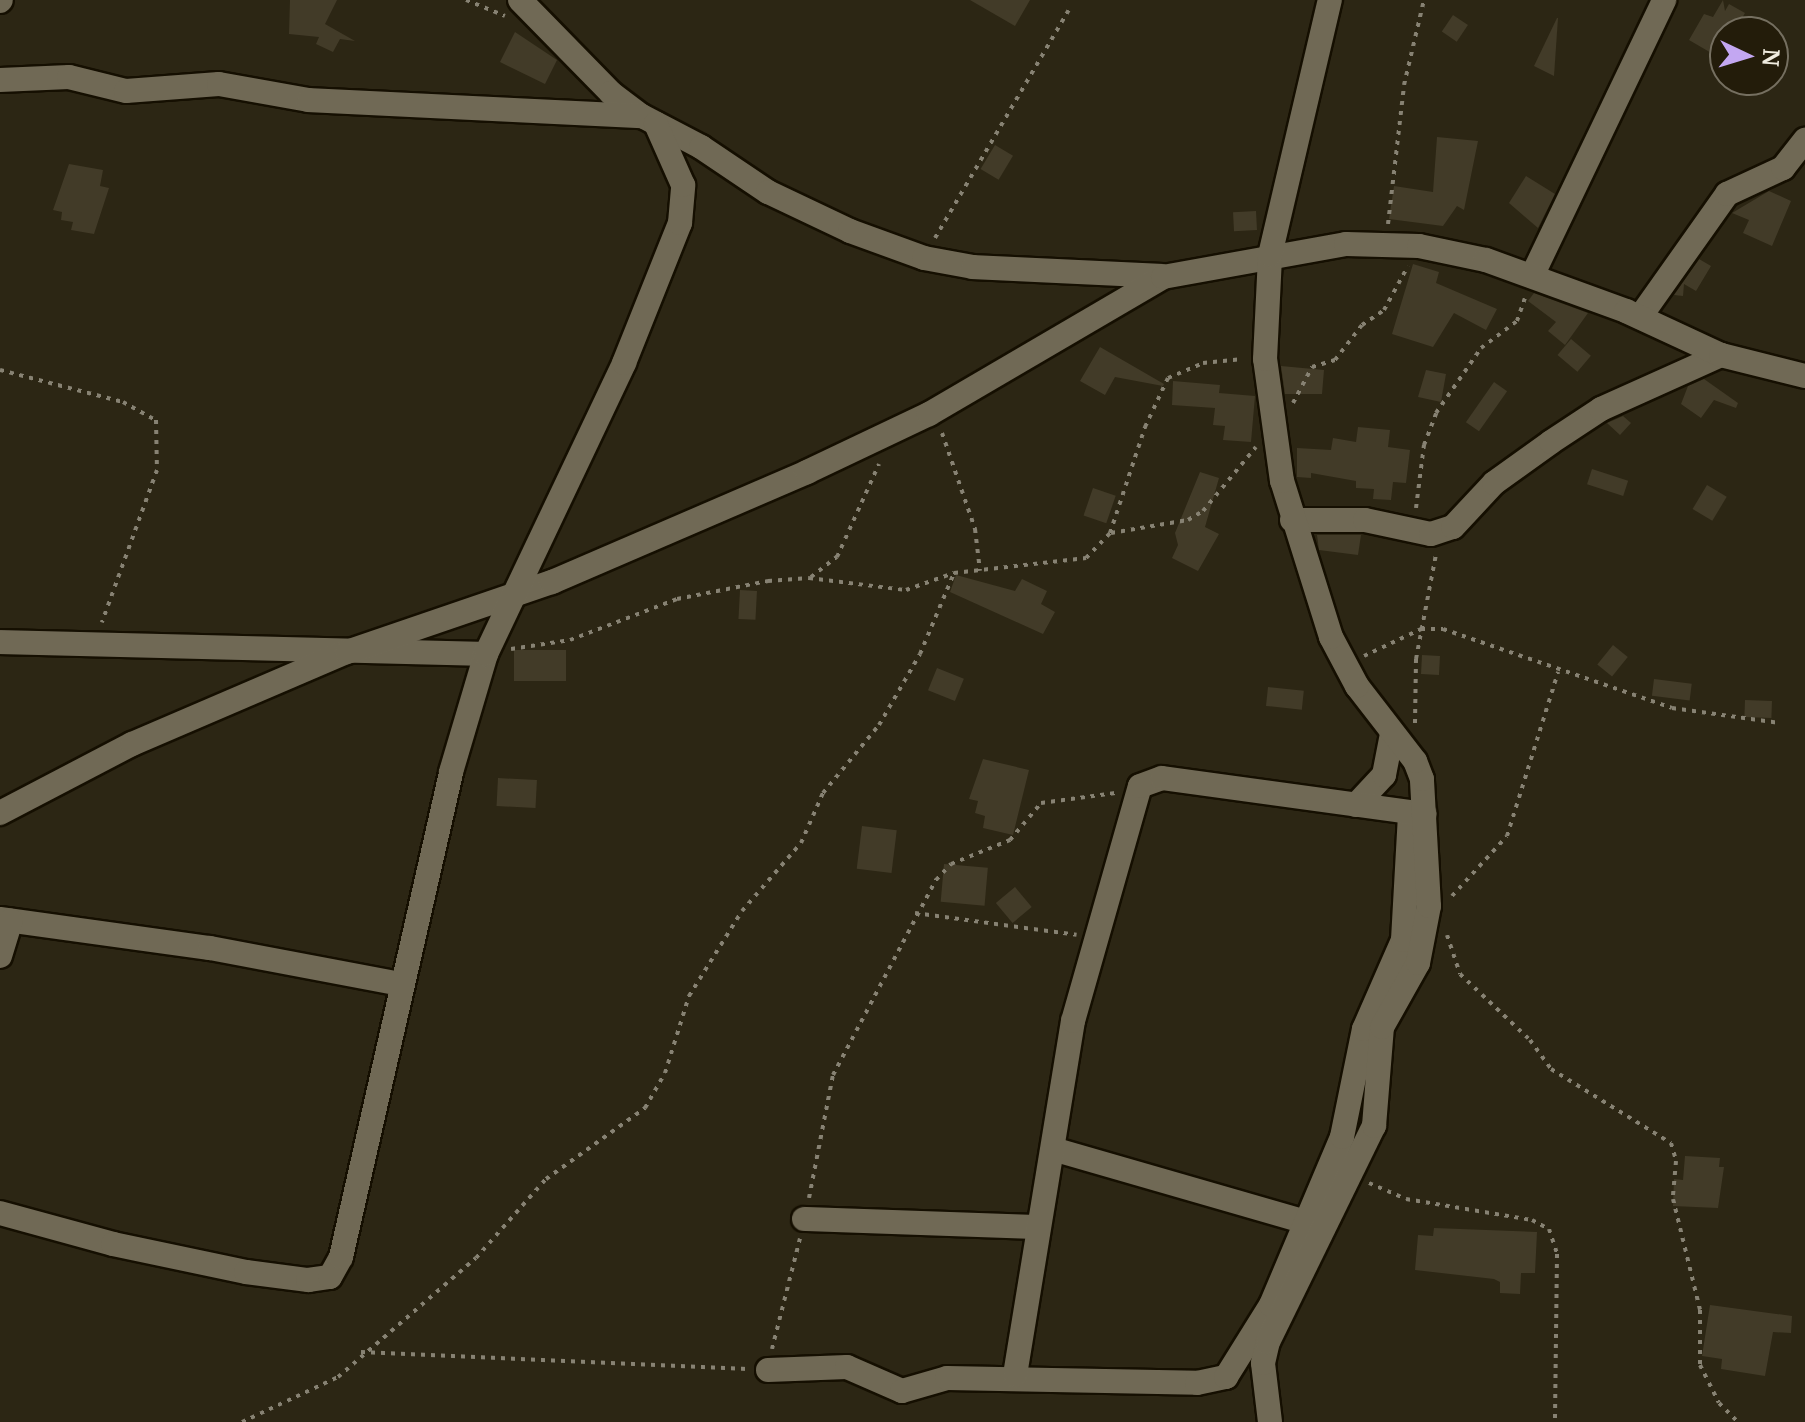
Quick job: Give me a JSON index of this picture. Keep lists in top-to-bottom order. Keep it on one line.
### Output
{"north":"right"}
